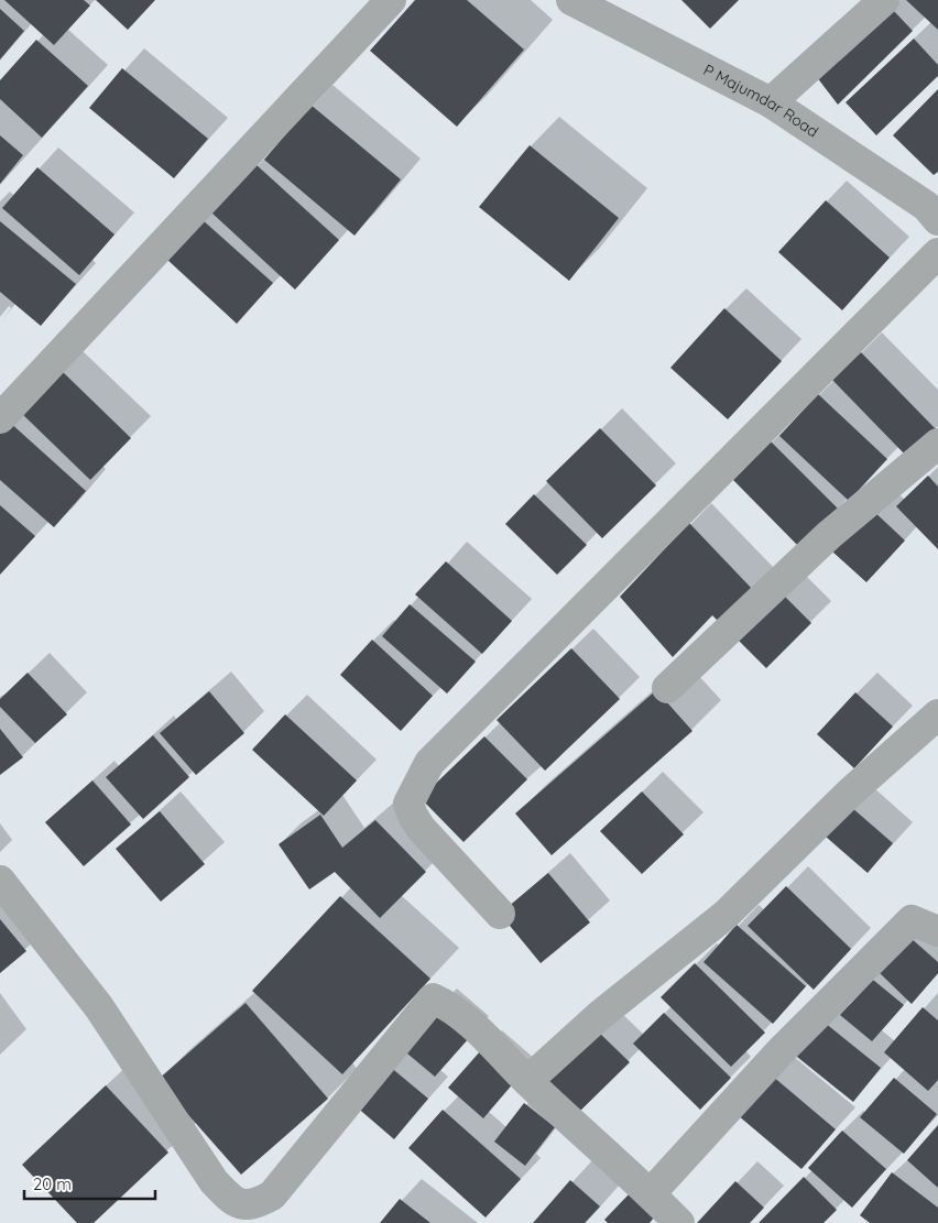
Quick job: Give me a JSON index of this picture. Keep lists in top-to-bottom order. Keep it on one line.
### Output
{"streets":{"street":["P Majumdar Road"]},"scale_bar":"20 m"}
